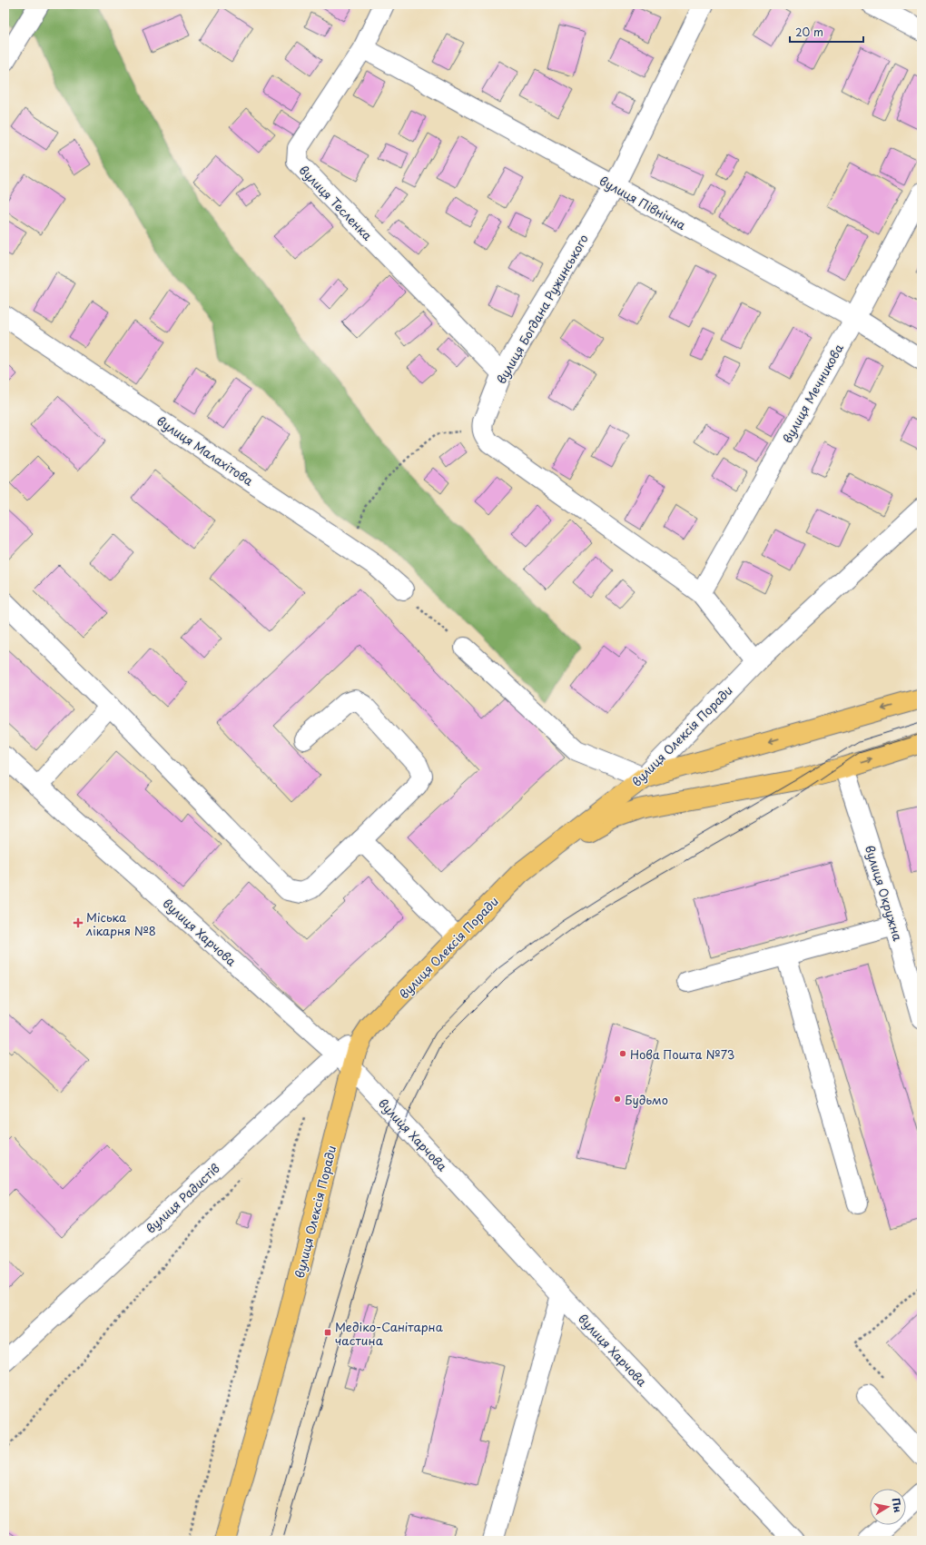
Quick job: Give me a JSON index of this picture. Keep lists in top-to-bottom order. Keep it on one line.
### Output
{"streets":{"main road":["вулиця Олексія Поради"],"street":["вулиця Тесленка","вулиця Північна","вулиця Богдана Ружинського","вулиця Мечникова","вулиця Малахітова","вулиця Окружна","вулиця Харчова","вулиця Радистів"]},"crossings":[["вулиця Тесленка","вулиця Північна"],["вулиця Тесленка","вулиця Богдана Ружинського"],["вулиця Північна","вулиця Богдана Ружинського"],["вулиця Північна","вулиця Мечникова"],["вулиця Олексія Поради","вулиця Харчова"],["вулиця Олексія Поради","вулиця Радистів"],["вулиця Харчова","вулиця Радистів"]],"places":{"health":["Міська лікарня №8"],"other":["Нова Пошта №73","Будьмо"],"transit":["Медіко-Санітарна частина"]},"scale_bar":"20 m","north":"right"}
